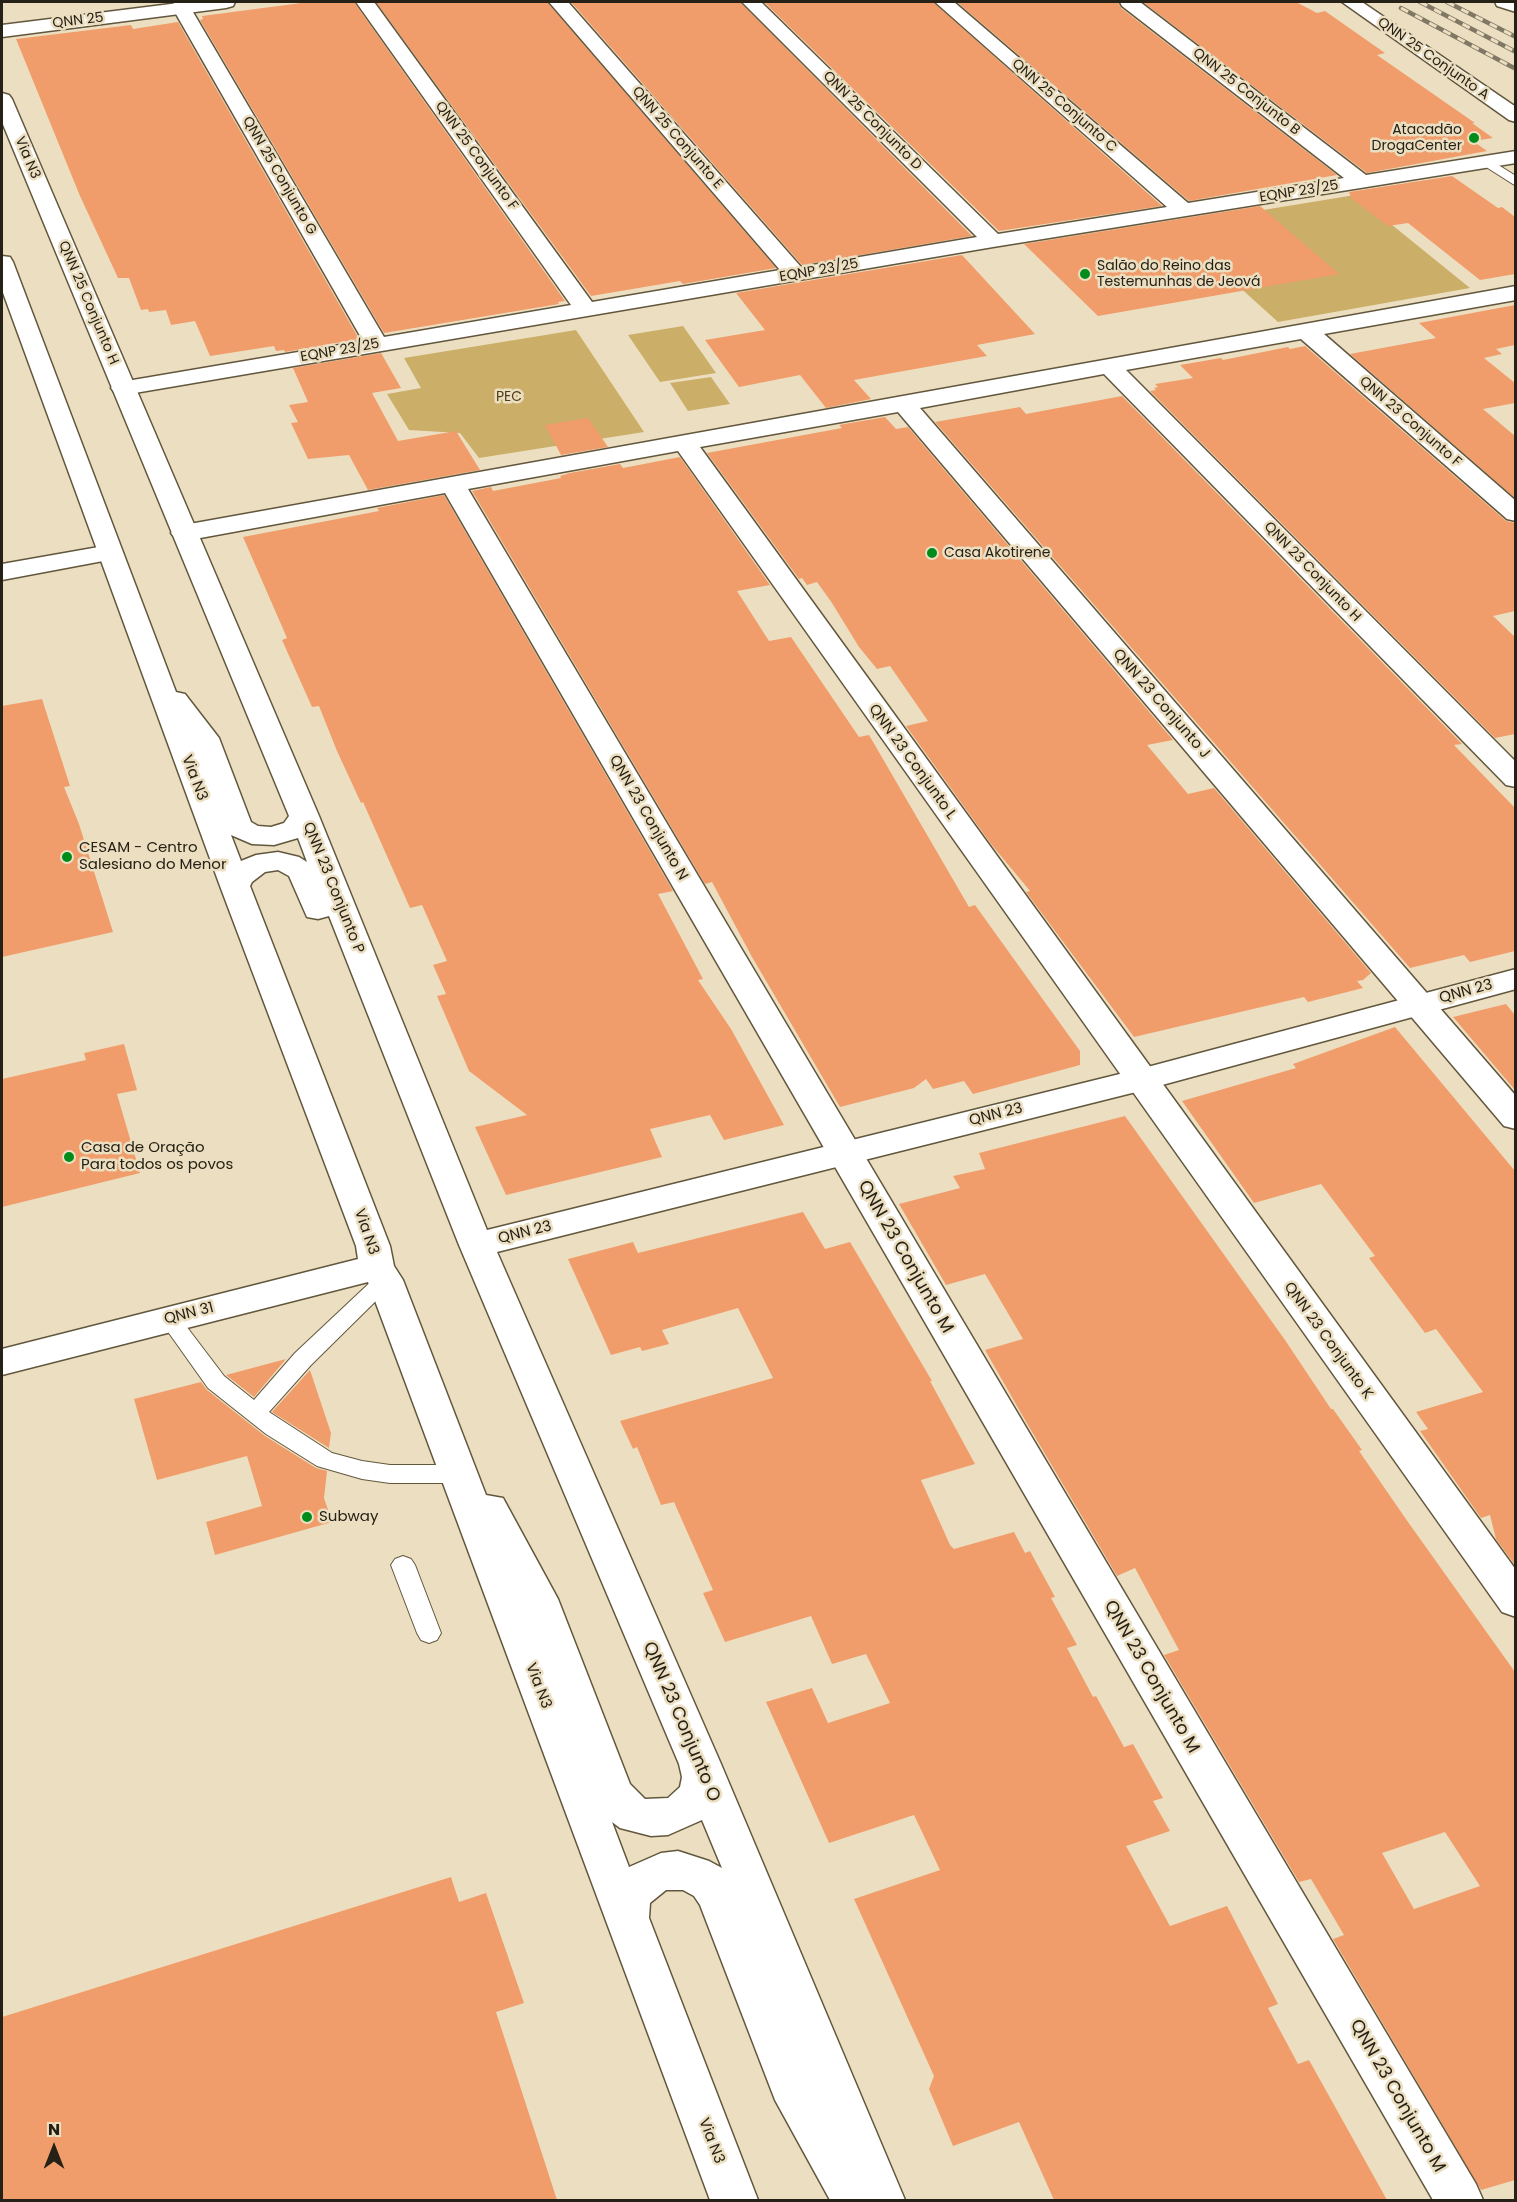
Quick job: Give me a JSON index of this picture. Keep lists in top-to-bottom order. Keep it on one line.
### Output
{"streets":{"street":["QNN 25","QNN 25 Conjunto A","QNN 25 Conjunto B","QNN 25 Conjunto C","QNN 25 Conjunto D","QNN 25 Conjunto E","QNN 25 Conjunto F","Via N3","QNN 25 Conjunto G","EQNP 23/25","QNN 25 Conjunto H","QNN 23 Conjunto F","QNN 23 Conjunto H","QNN 23 Conjunto J","QNN 23 Conjunto L","QNN 23 Conjunto N","QNN 23 Conjunto P","QNN 23","QNN 23 Conjunto M","QNN 31","QNN 23 Conjunto K","QNN 23 Conjunto O"]},"crossings":[["QNN 25","QNN 25 Conjunto G"],["QNN 25 Conjunto B","EQNP 23/25"],["QNN 25 Conjunto C","EQNP 23/25"],["QNN 25 Conjunto D","EQNP 23/25"],["QNN 25 Conjunto E","EQNP 23/25"],["QNN 25 Conjunto F","EQNP 23/25"],["Via N3","QNN 25 Conjunto H"],["Via N3","QNN 31"],["QNN 25 Conjunto G","EQNP 23/25"],["EQNP 23/25","QNN 25 Conjunto H"],["QNN 23 Conjunto J","QNN 23"],["QNN 23 Conjunto L","QNN 23"],["QNN 23 Conjunto L","QNN 23 Conjunto K"],["QNN 23 Conjunto N","QNN 23"],["QNN 23 Conjunto N","QNN 23 Conjunto M"],["QNN 23 Conjunto P","QNN 23"],["QNN 23 Conjunto P","QNN 23 Conjunto O"],["QNN 23","QNN 23 Conjunto M"],["QNN 23","QNN 23 Conjunto K"],["QNN 23","QNN 23 Conjunto O"]],"parks":["PEC"],"places":["Atacadão DrogaCenter","Salão do Reino das Testemunhas de Jeová","Casa Akotirene","CESAM - Centro Salesiano do Menor","Casa de Oração Para todos os povos","Subway"],"north":"top"}
